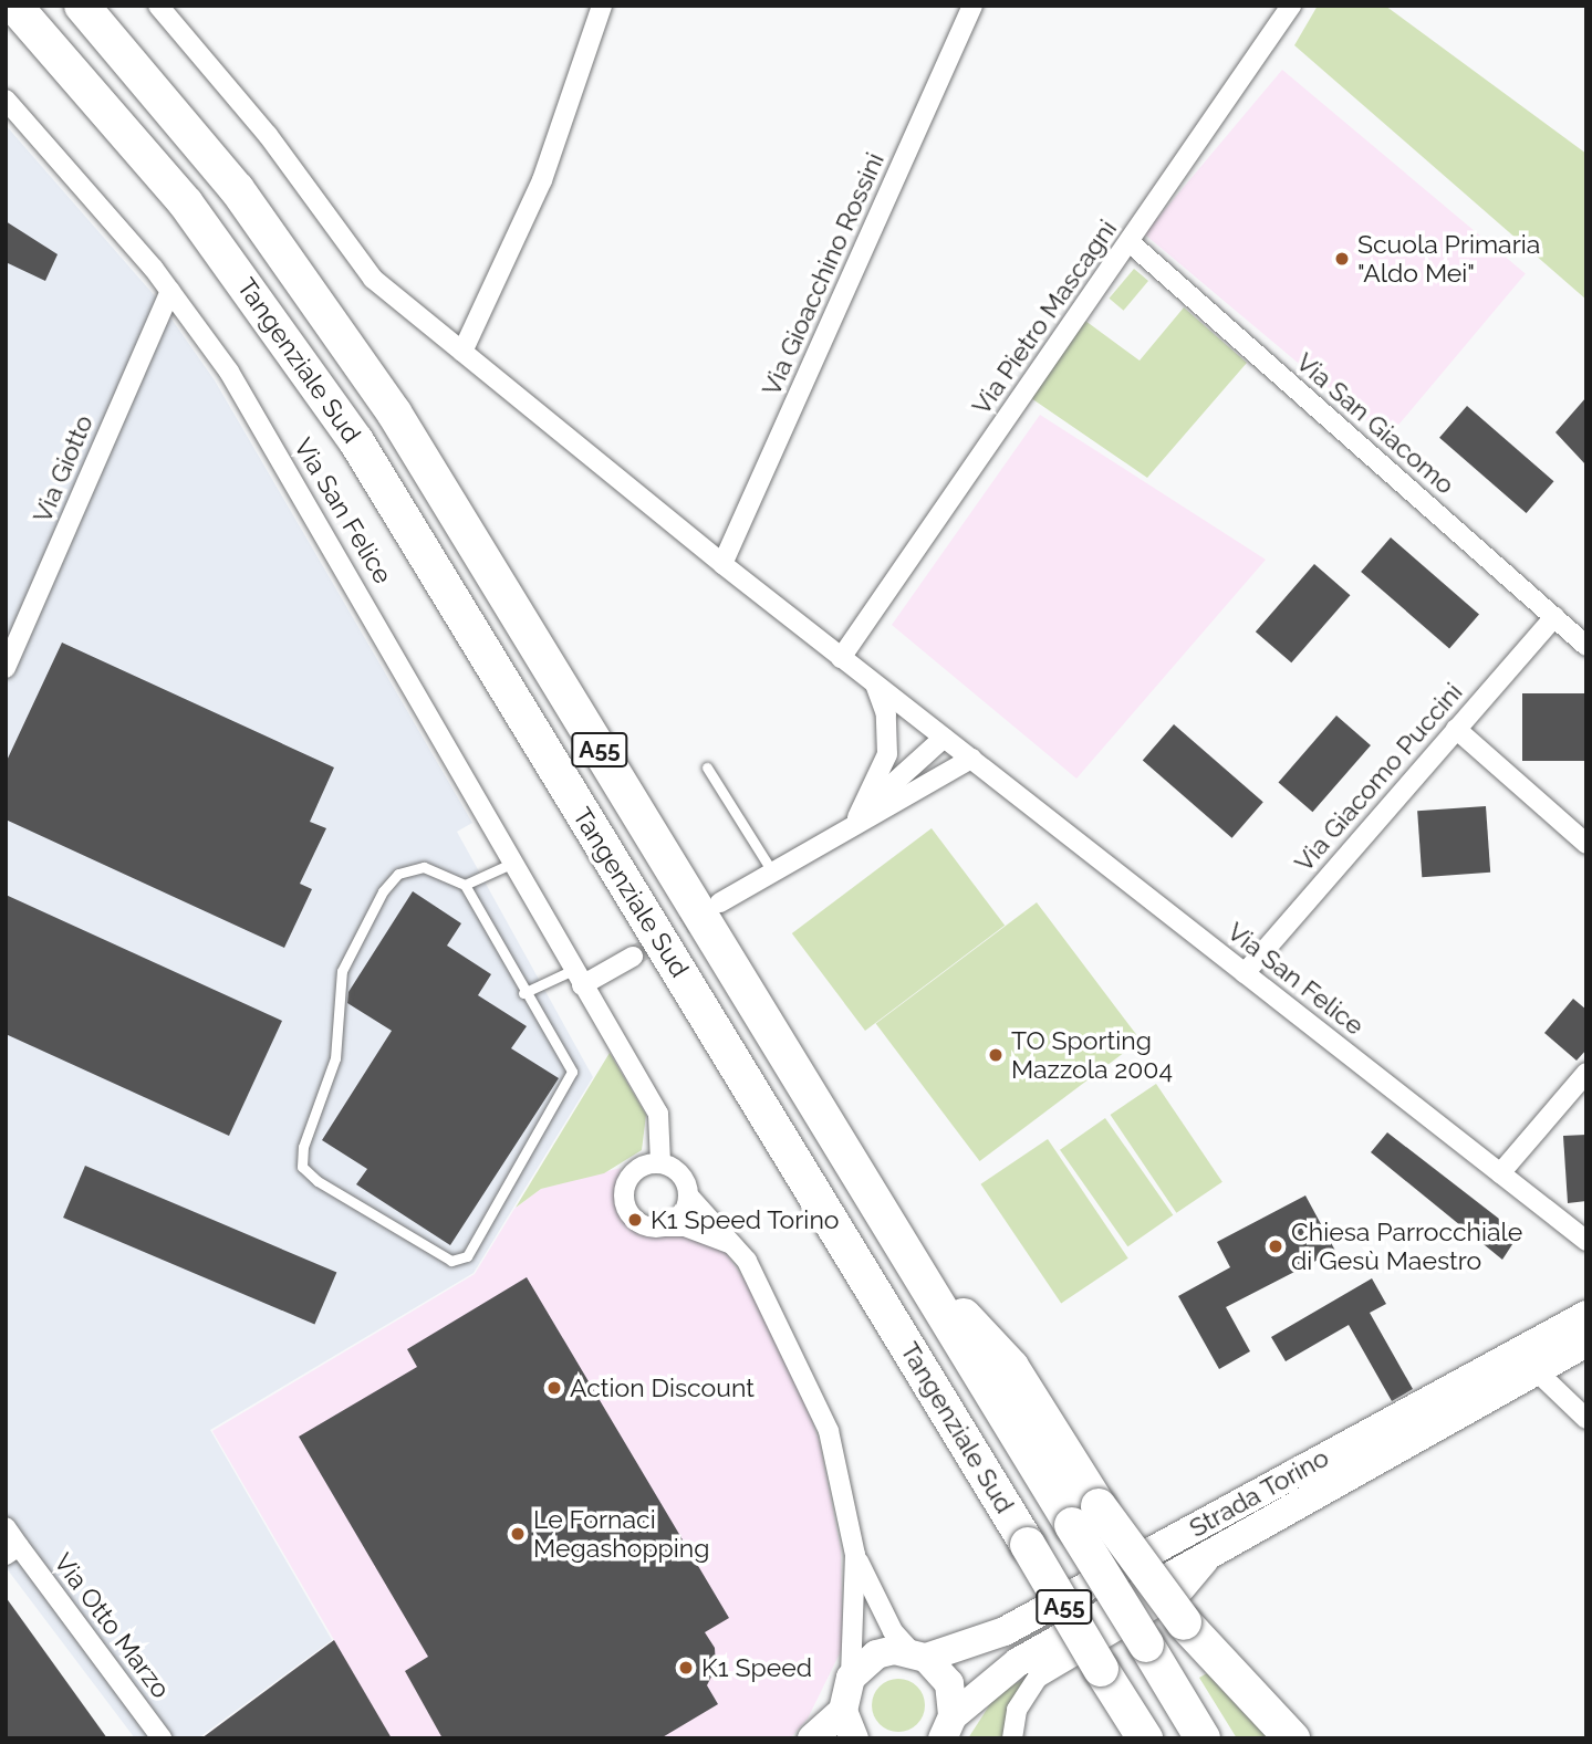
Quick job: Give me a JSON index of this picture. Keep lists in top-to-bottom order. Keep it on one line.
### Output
{"streets":{"highway":["Tangenziale Sud","A55"],"main road":["Strada Torino"],"street":["Via Gioacchino Rossini","Via Pietro Mascagni","Via San Giacomo","Via Giotto","Via San Felice","Via Giacomo Puccini","Via Otto Marzo"]},"crossings":[["Via Gioacchino Rossini","Via San Felice"],["Via Pietro Mascagni","Via San Giacomo"],["Via Pietro Mascagni","Via San Felice"],["Via San Giacomo","Via Giacomo Puccini"],["Via Giotto","Via San Felice"],["Via San Felice","Via Giacomo Puccini"]],"places":["Scuola Primaria \"Aldo Mei\"","TO Sporting Mazzola 2004","K1 Speed Torino","Chiesa Parrocchiale di Gesù Maestro","Action Discount","Le Fornaci Megashopping","K1 Speed"]}
